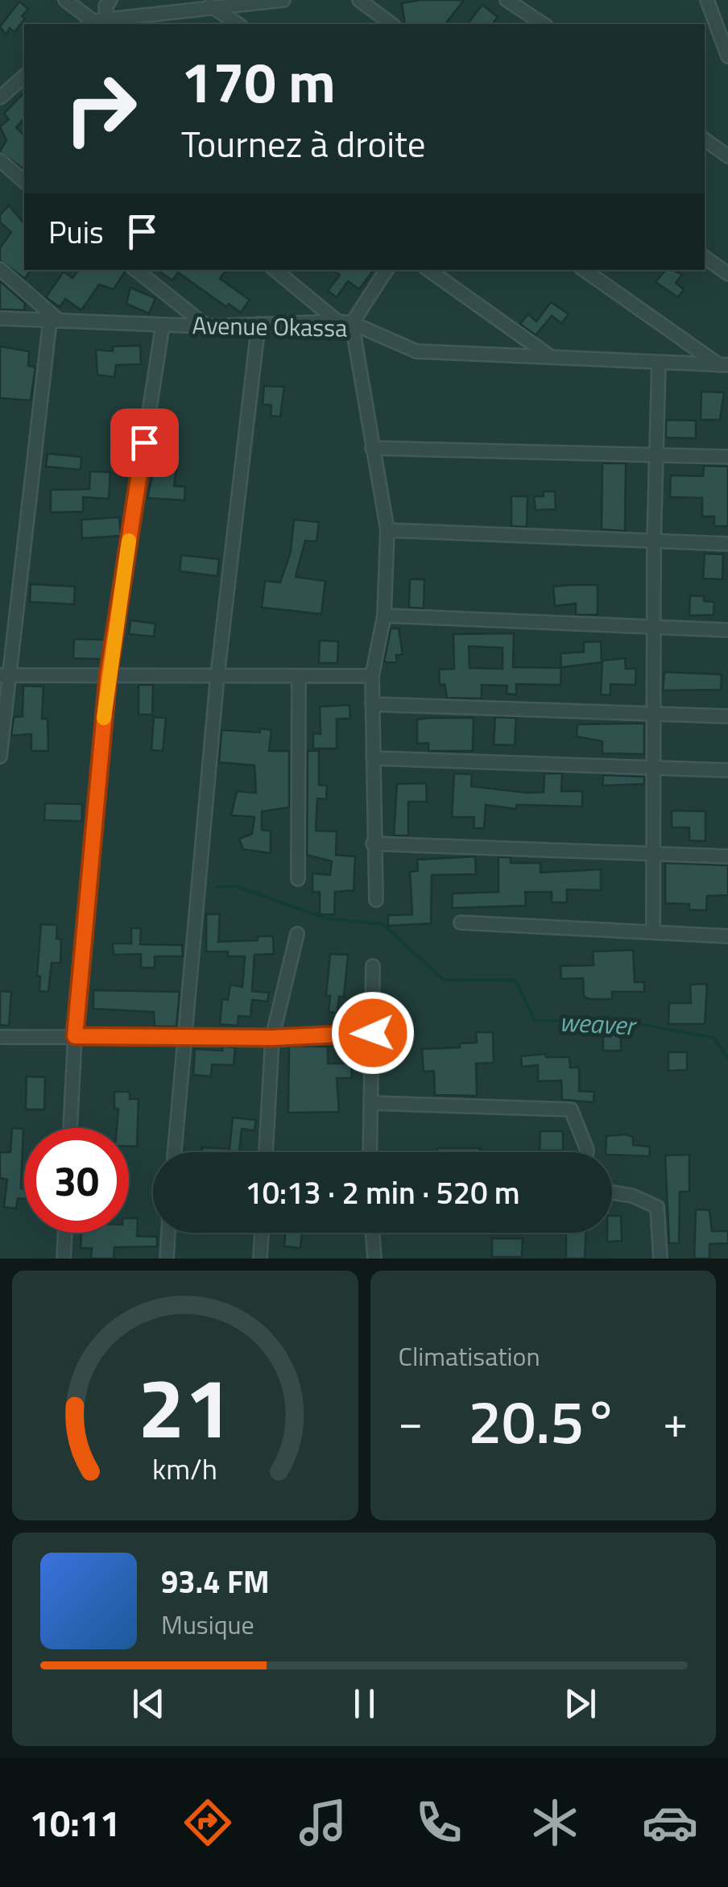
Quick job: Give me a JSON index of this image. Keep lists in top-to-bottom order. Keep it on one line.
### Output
{"streets":{"street":["Avenue Okassa"]},"water":["weaver"],"page":{"turn":["170 m","Tournez à droite"],"then":"Puis","limit":"30","trip":"10:13 · 2 min · 520 m","tile":"Climatisation","heat":["−","20.5°","+"],"song":["93.4 FM","Musique"],"tabs":"10:11","gauge":["21","km/h"]}}
